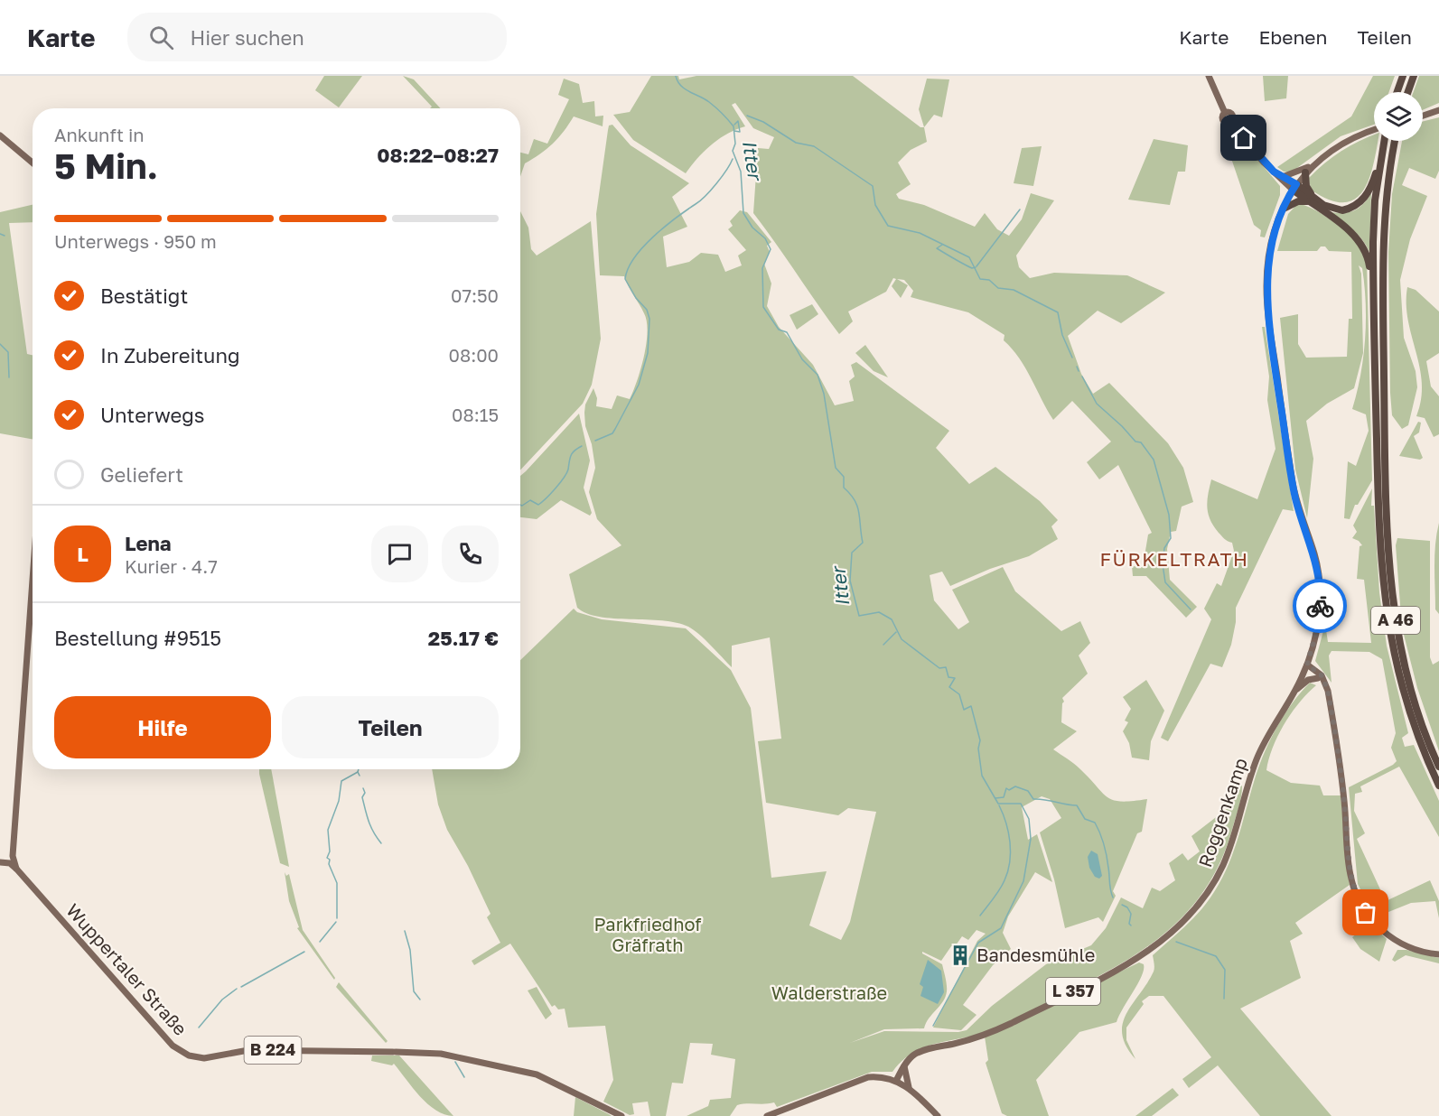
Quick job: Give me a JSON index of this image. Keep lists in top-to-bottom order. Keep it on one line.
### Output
{"streets":{"highway":["A 46"],"main road":["Roggenkamp","Wuppertaler Straße","L 357","B 224"]},"crossings":[["Roggenkamp","L 357"]],"districts":["FÜRKELTRATH"],"water":["Itter"],"parks":["Parkfriedhof Gräfrath","Walderstraße"],"places":{"building":["Bandesmühle"]},"page":{"header":"Karte","search":"Hier suchen","nav":["Karte","Ebenen","Teilen"],"heading":["5 Min.","Ankunft in","08:22–08:27"],"panel":["Lena","Kurier · 4.7","Bestellung #9515","25.17 €"],"bar":"Unterwegs · 950 m","list":[["Bestätigt","07:50"],["In Zubereitung","08:00"],["Unterwegs","08:15"],"Geliefert"],"round":"L","buttons":["Hilfe","Teilen"]}}
